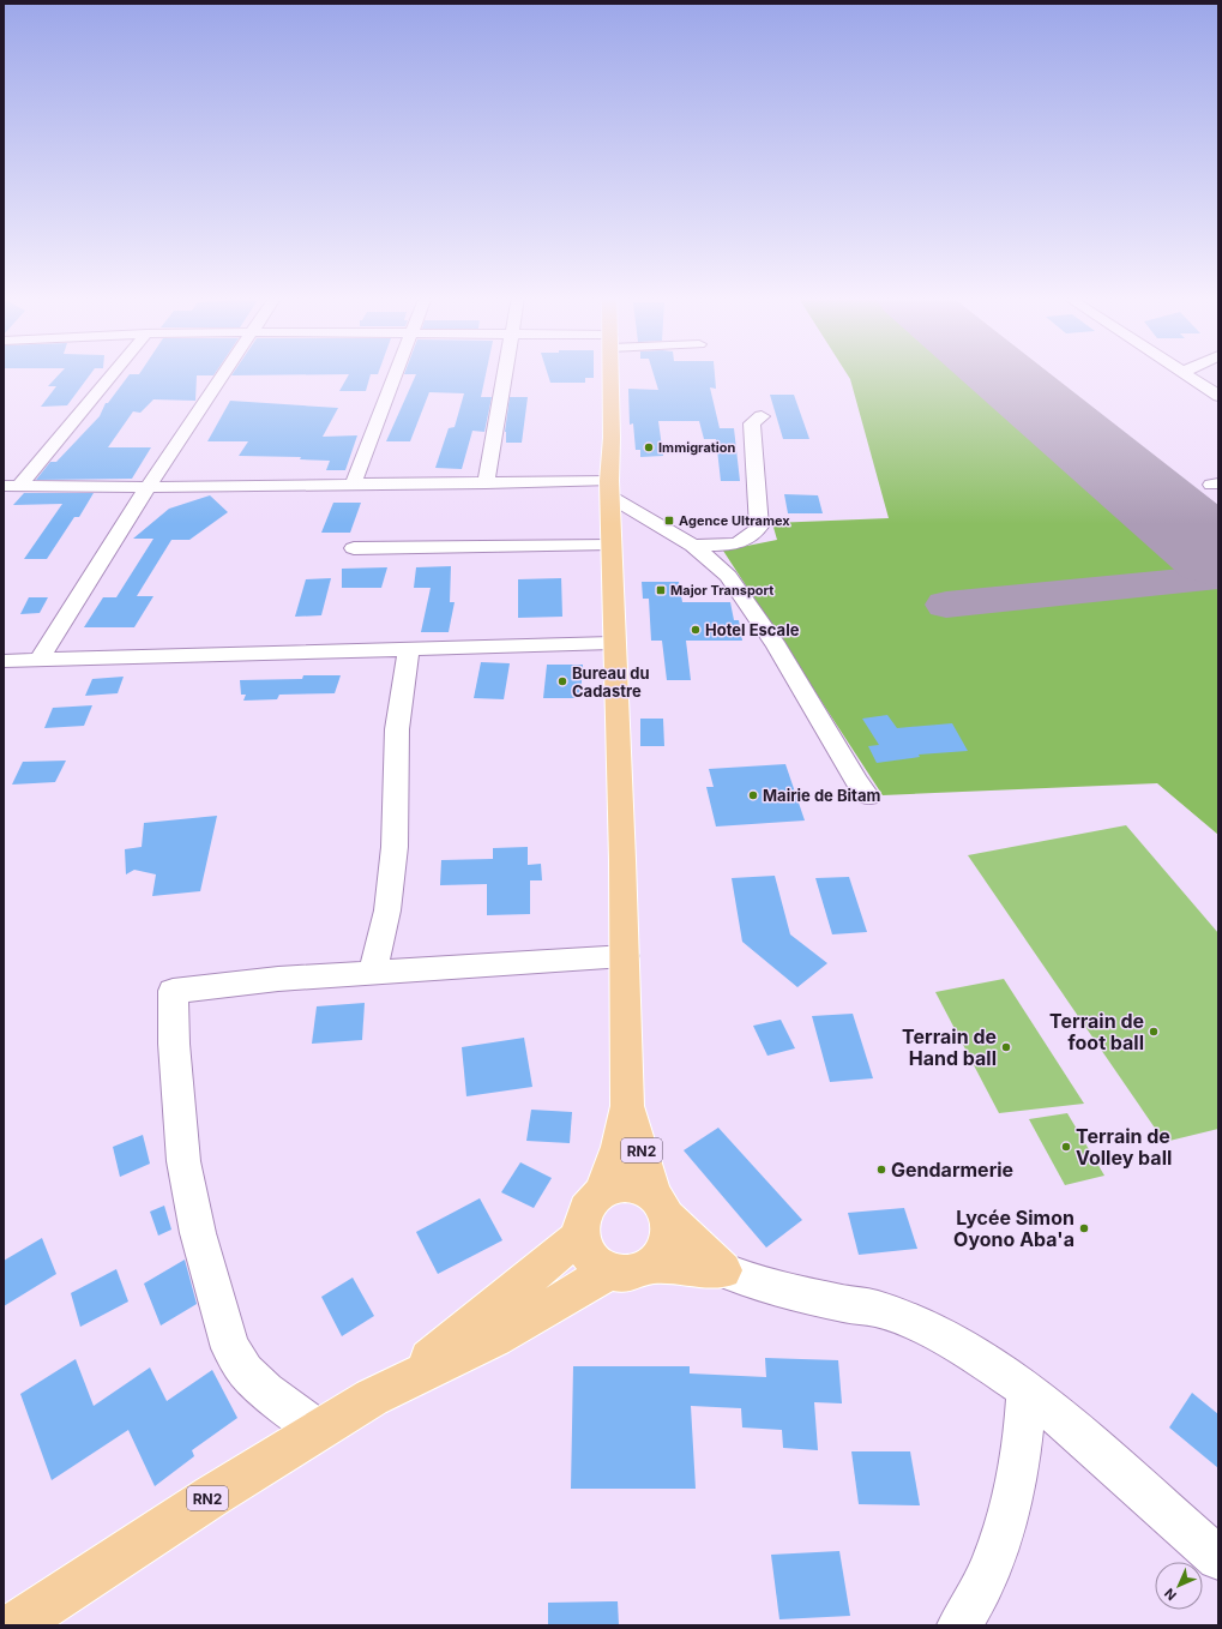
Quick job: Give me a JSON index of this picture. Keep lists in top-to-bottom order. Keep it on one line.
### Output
{"streets":{"highway":["RN2"]},"places":{"other":["Immigration","Hotel Escale","Bureau du Cadastre","Mairie de Bitam","Terrain de foot ball","Terrain de Hand ball","Terrain de Volley ball","Gendarmerie","Lycée Simon Oyono Aba'a"],"transit":["Agence Ultramex","Major Transport"]},"north":"bottom left"}
